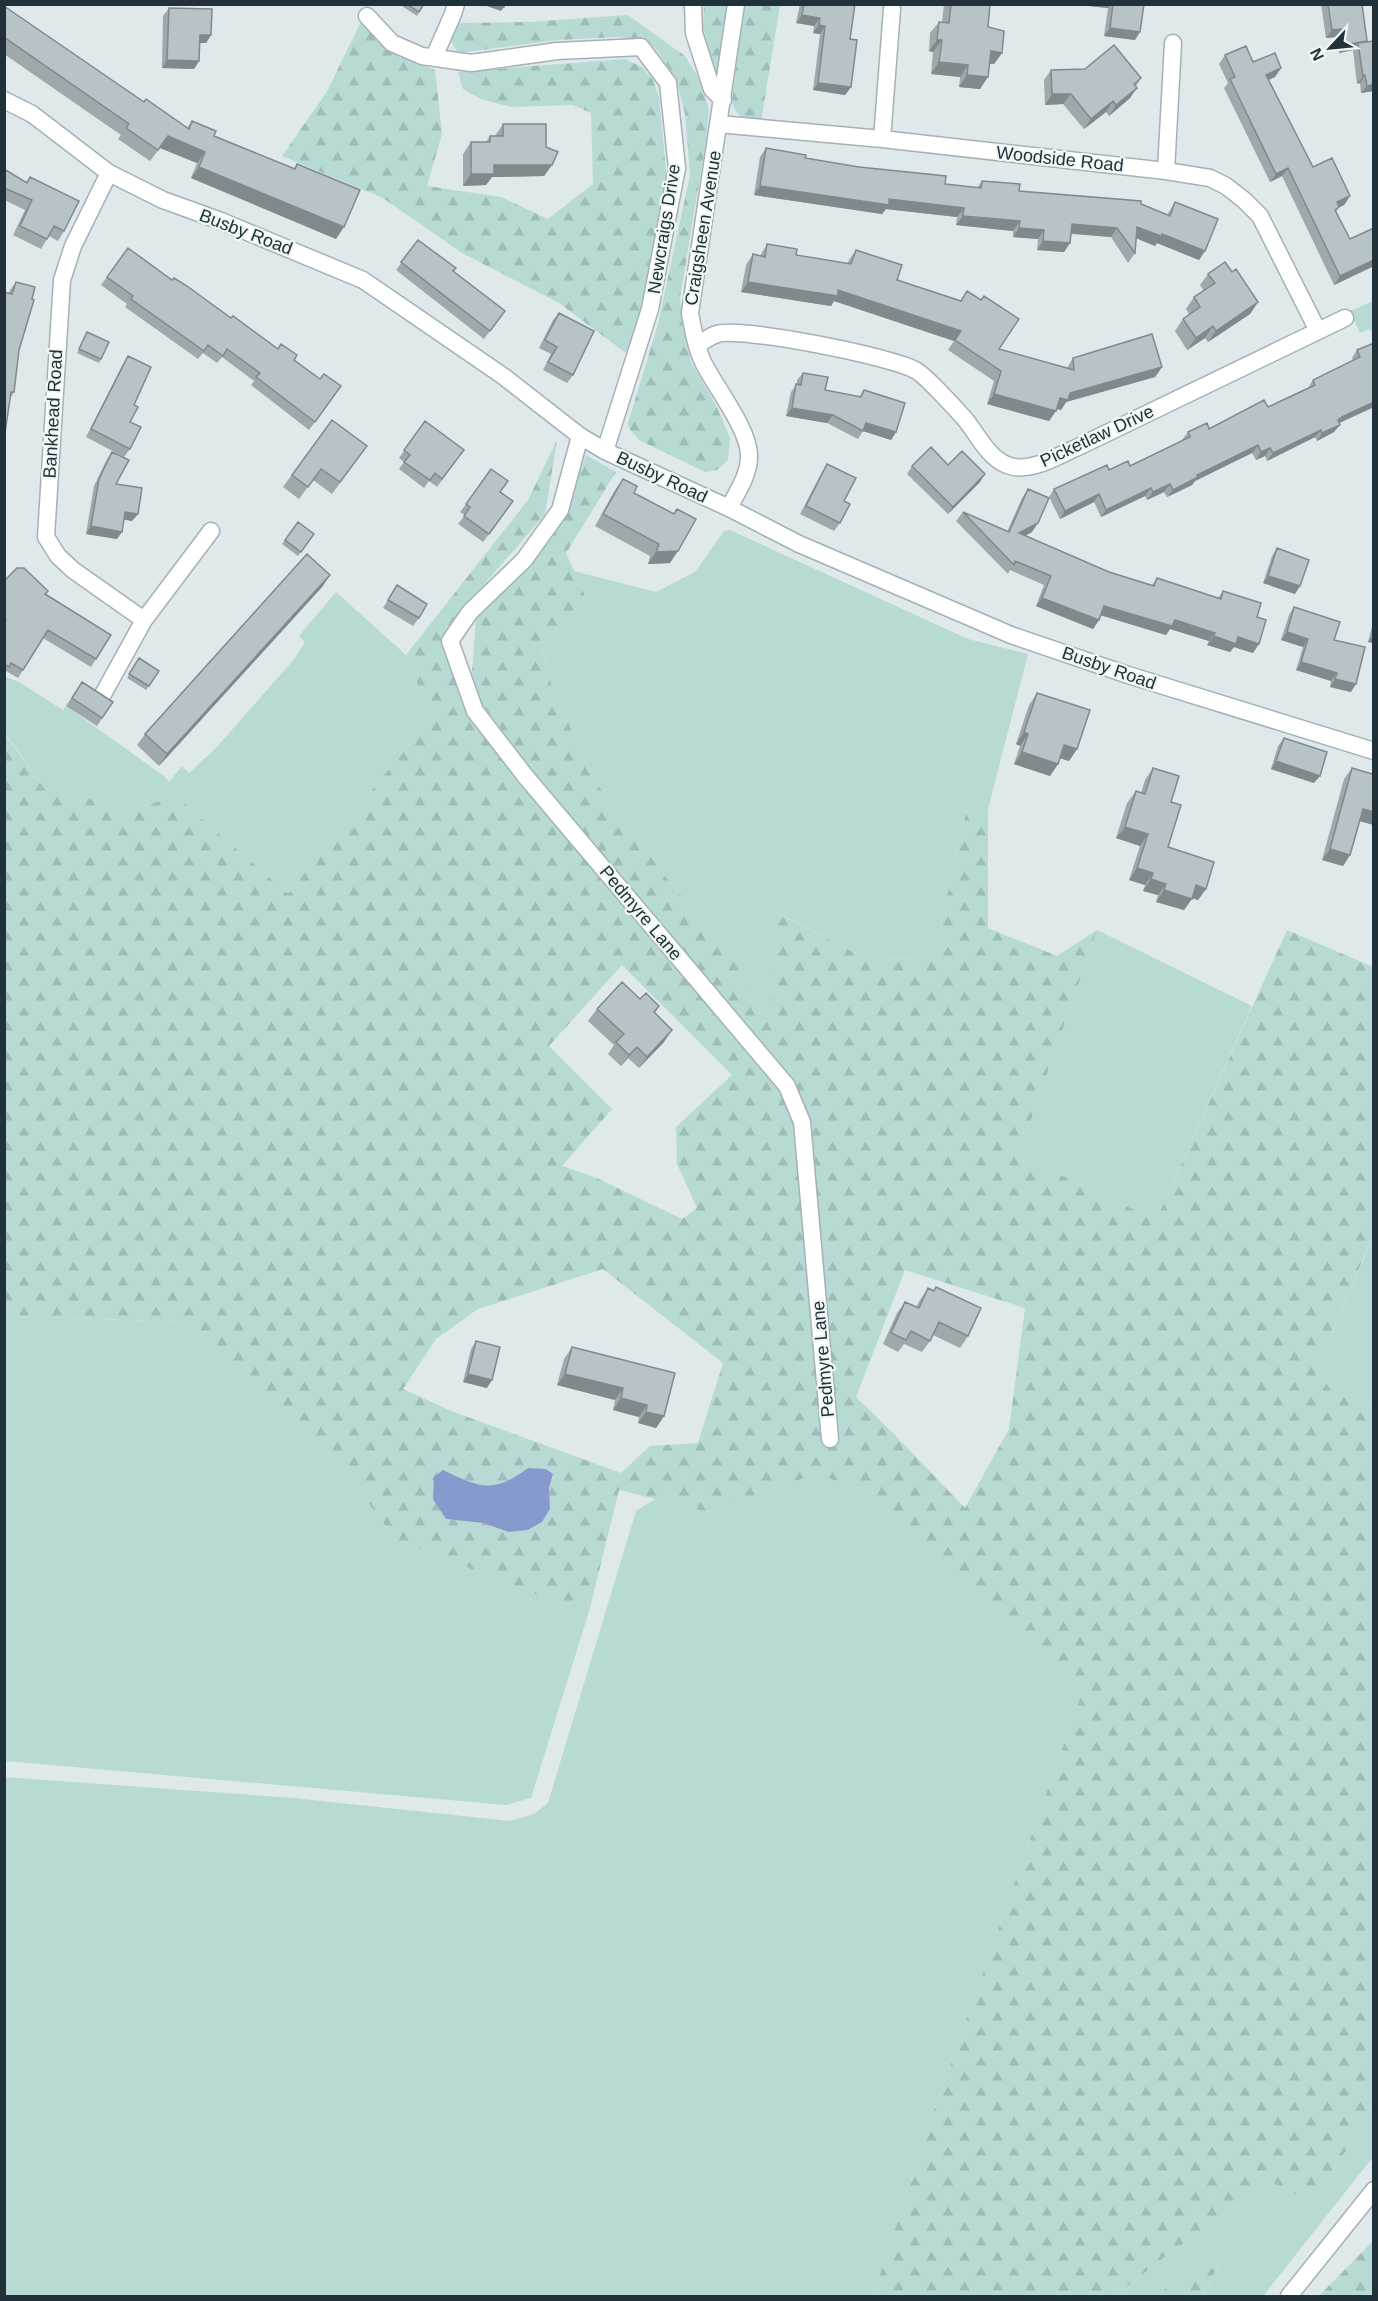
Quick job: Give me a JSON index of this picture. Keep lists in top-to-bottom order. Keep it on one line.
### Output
{"streets":{"street":["Woodside Road","Craigsheen Avenue","Newcraigs Drive","Busby Road","Bankhead Road","Picketlaw Drive","Pedmyre Lane"]},"crossings":[["Woodside Road","Craigsheen Avenue"],["Woodside Road","Picketlaw Drive"],["Craigsheen Avenue","Busby Road"],["Craigsheen Avenue","Picketlaw Drive"],["Newcraigs Drive","Busby Road"],["Busby Road","Bankhead Road"],["Busby Road","Pedmyre Lane"]],"north":"bottom left"}
